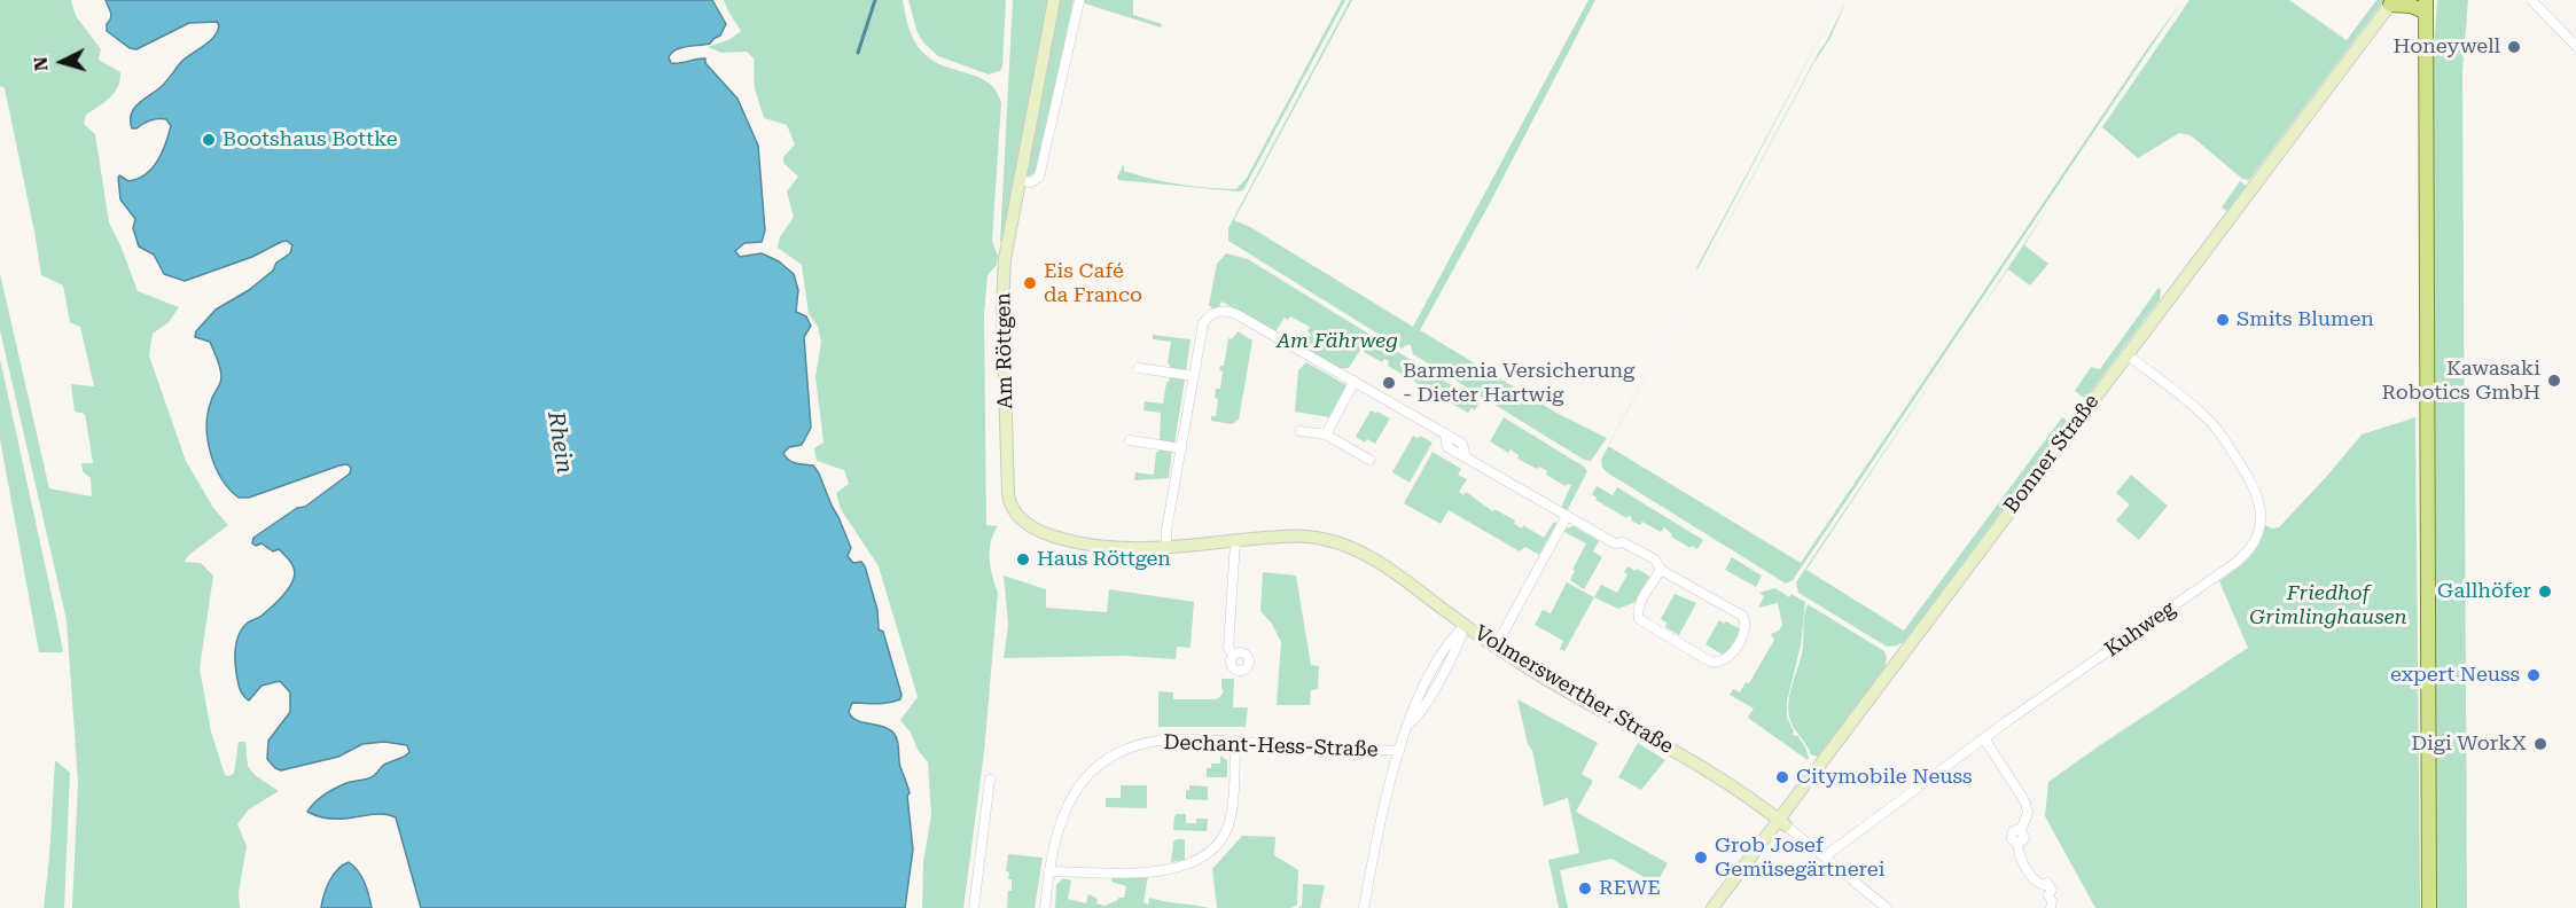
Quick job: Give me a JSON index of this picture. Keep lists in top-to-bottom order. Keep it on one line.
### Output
{"streets":{"street":["Am Röttgen","Bonner Straße","Kuhweg","Volmerswerther Straße","Dechant-Hess-Straße"]},"crossings":[["Am Röttgen","Volmerswerther Straße"],["Bonner Straße","Kuhweg"],["Bonner Straße","Volmerswerther Straße"],["Kuhweg","Volmerswerther Straße"]],"water":["Rhein"],"parks":["Am Fährweg","Friedhof Grimlinghausen"],"places":["Honeywell","Bootshaus Bottke","Eis Café da Franco","Smits Blumen","Kawasaki Robotics GmbH","Barmenia Versicherung - Dieter Hartwig","Haus Röttgen","Gallhöfer","expert Neuss","Digi WorkX","Citymobile Neuss","Grob Josef Gemüsegärtnerei","REWE"],"north":"left"}
